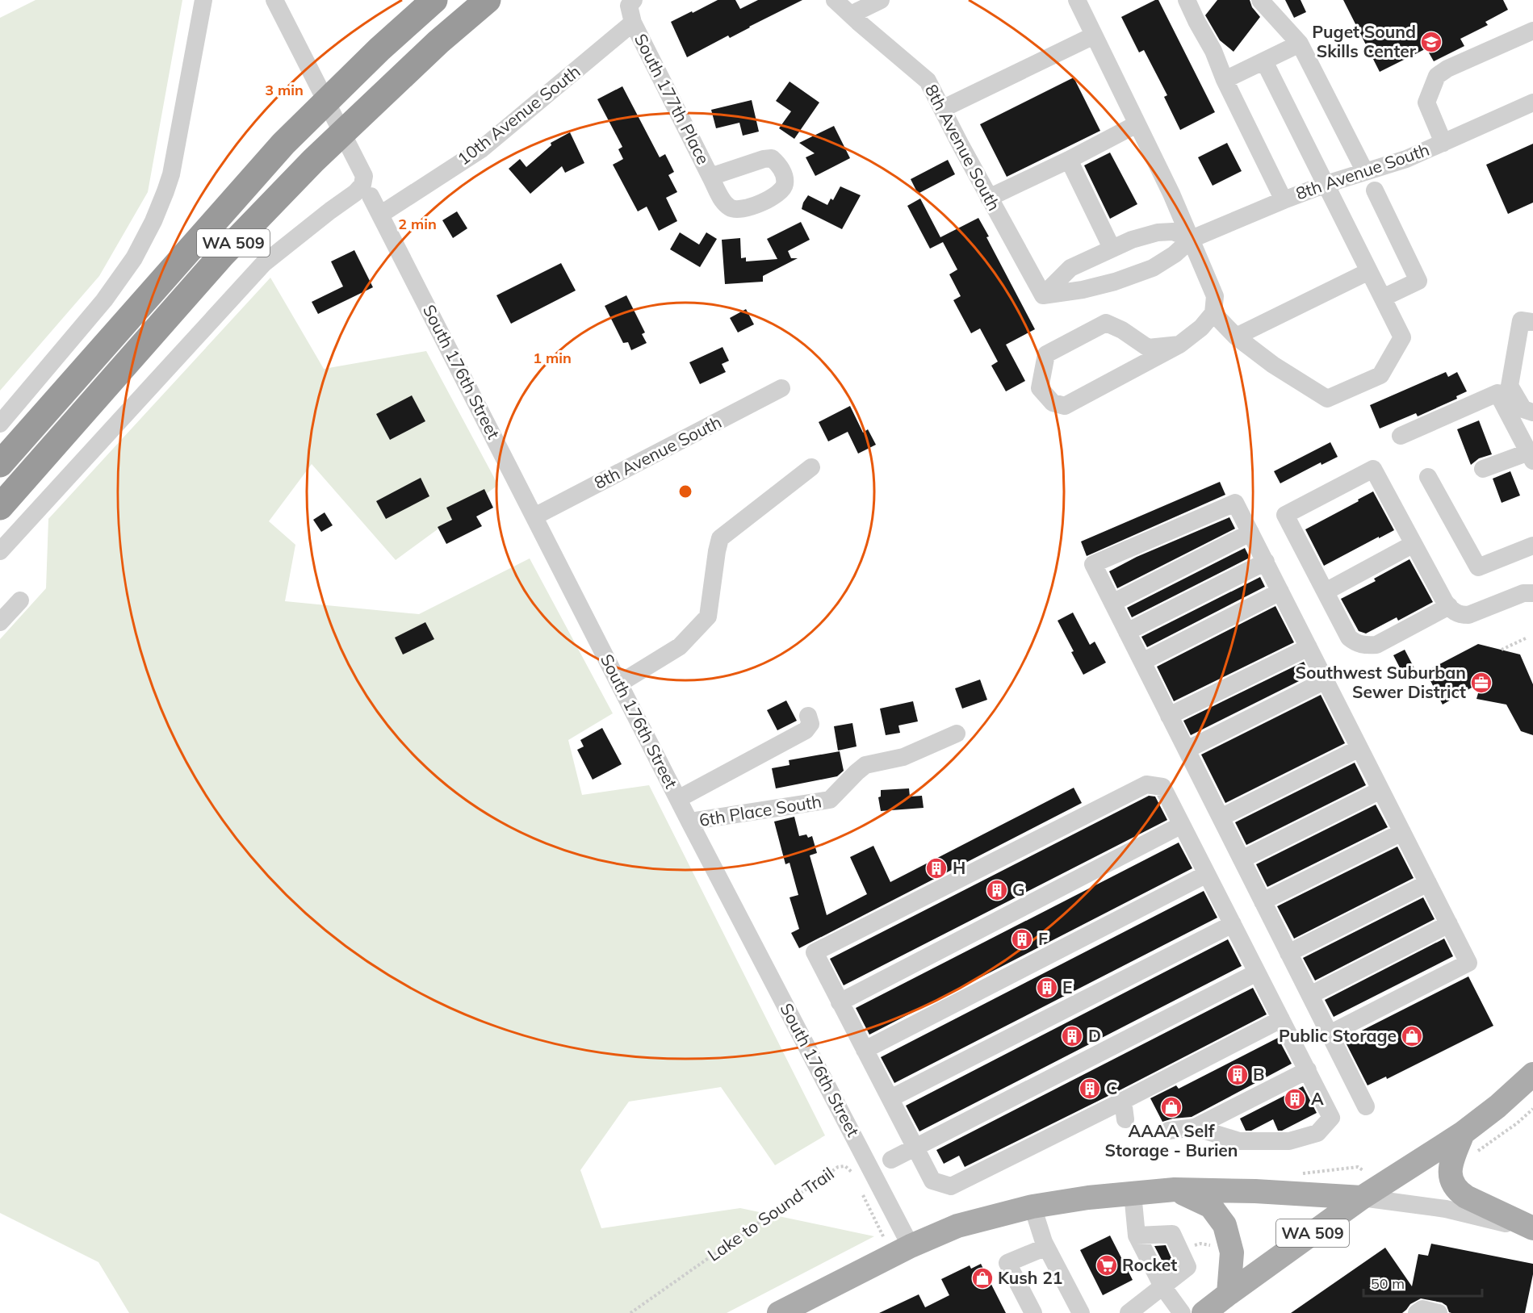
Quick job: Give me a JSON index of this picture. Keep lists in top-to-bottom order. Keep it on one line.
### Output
{"streets":{"highway":["WA 509"],"street":["South 177th Place","10th Avenue South","8th Avenue South","South 176th Street","6th Place South"],"path":["Lake to Sound Trail"]},"crossings":[["South 177th Place","10th Avenue South"],["10th Avenue South","South 176th Street"],["8th Avenue South","South 176th Street"],["South 176th Street","6th Place South"]],"places":{"school or university":["Puget Sound Skills Center"],"office":["Southwest Suburban Sewer District"],"building":["H","G","F","E","D","B","C","A"],"shop":["Public Storage","AAAA Self Storage - Burien","Kush 21"],"supermarket":["Rocket"]},"scale_bar":"50 m","rings":["3 min","2 min","1 min"]}
